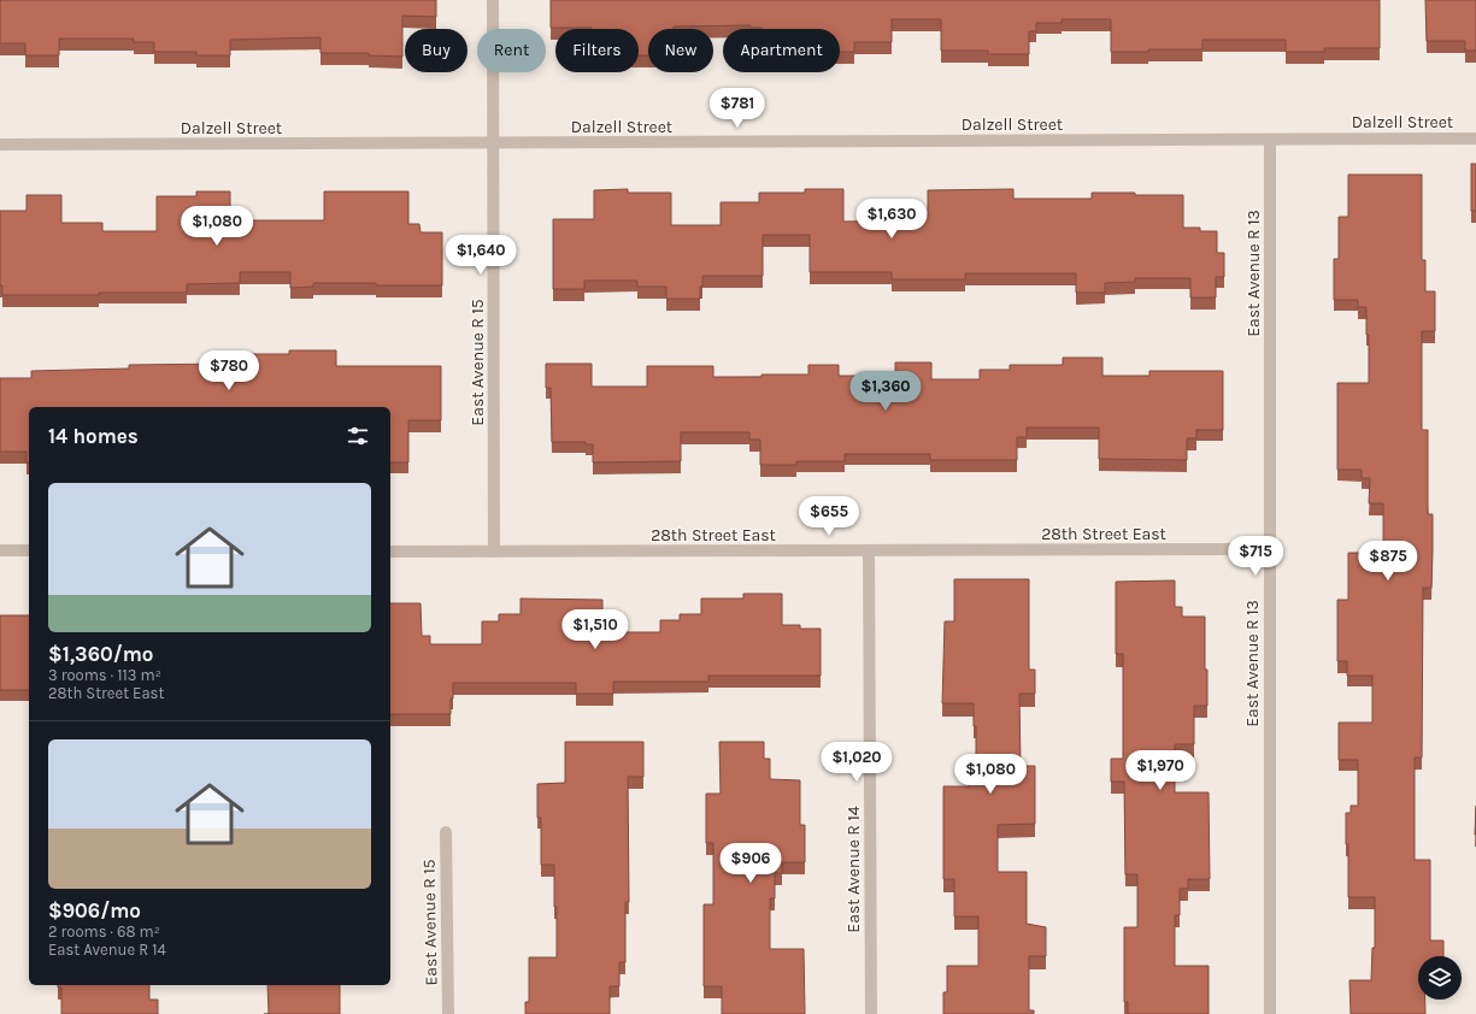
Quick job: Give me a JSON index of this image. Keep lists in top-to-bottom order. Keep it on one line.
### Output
{"streets":{"street":["Dalzell Street","East Avenue R 13","East Avenue R 15","28th Street East","East Avenue R 14"]},"crossings":[["Dalzell Street","East Avenue R 13"],["Dalzell Street","East Avenue R 15"],["East Avenue R 13","28th Street East"],["East Avenue R 15","28th Street East"],["28th Street East","East Avenue R 14"]],"page":{"chip":["Buy","Rent","Filters","New","Apartment"],"price":["$781","$1,630","$1,080","$1,640","$780","$1,360","$655","$715","$875","$1,510","$1,020","$1,970","$1,080","$906"],"heading":"14 homes","list":[{"name":"$1,360/mo","note":"3 rooms · 113 m² · 28th Street East"},{"name":"$906/mo","note":"2 rooms · 68 m² · East Avenue R 14"}]}}
